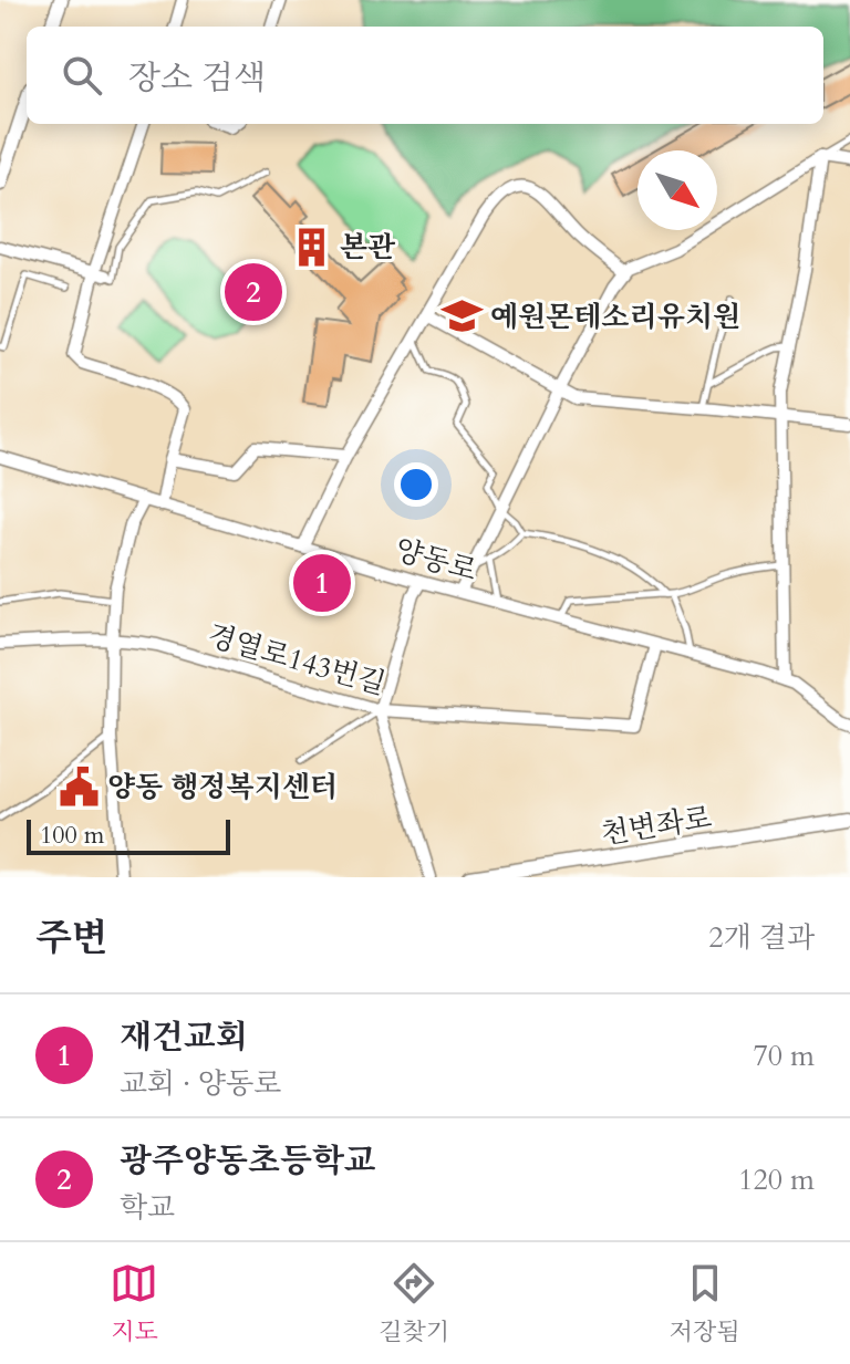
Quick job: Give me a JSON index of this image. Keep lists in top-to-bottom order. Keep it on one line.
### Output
{"streets":{"street":["양동로","경열로143번길","천변좌로"]},"crossings":[["양동로","경열로143번길"]],"places":{"building":["본관"],"school or university":["예원몬테소리유치원"],"public building":["양동 행정복지센터"]},"scale_bar":"100 m","north":"bottom right","page":{"search":"장소 검색","pins":["2","1"],"scale":"100 m","heading":["주변","2개 결과"],"list":[{"mark":"1","name":"재건교회","note":"교회 · 양동로","value":"70 m"},{"mark":"2","name":"광주양동초등학교","note":"학교","value":"120 m"}],"nav":["지도","길찾기","저장됨"]}}
